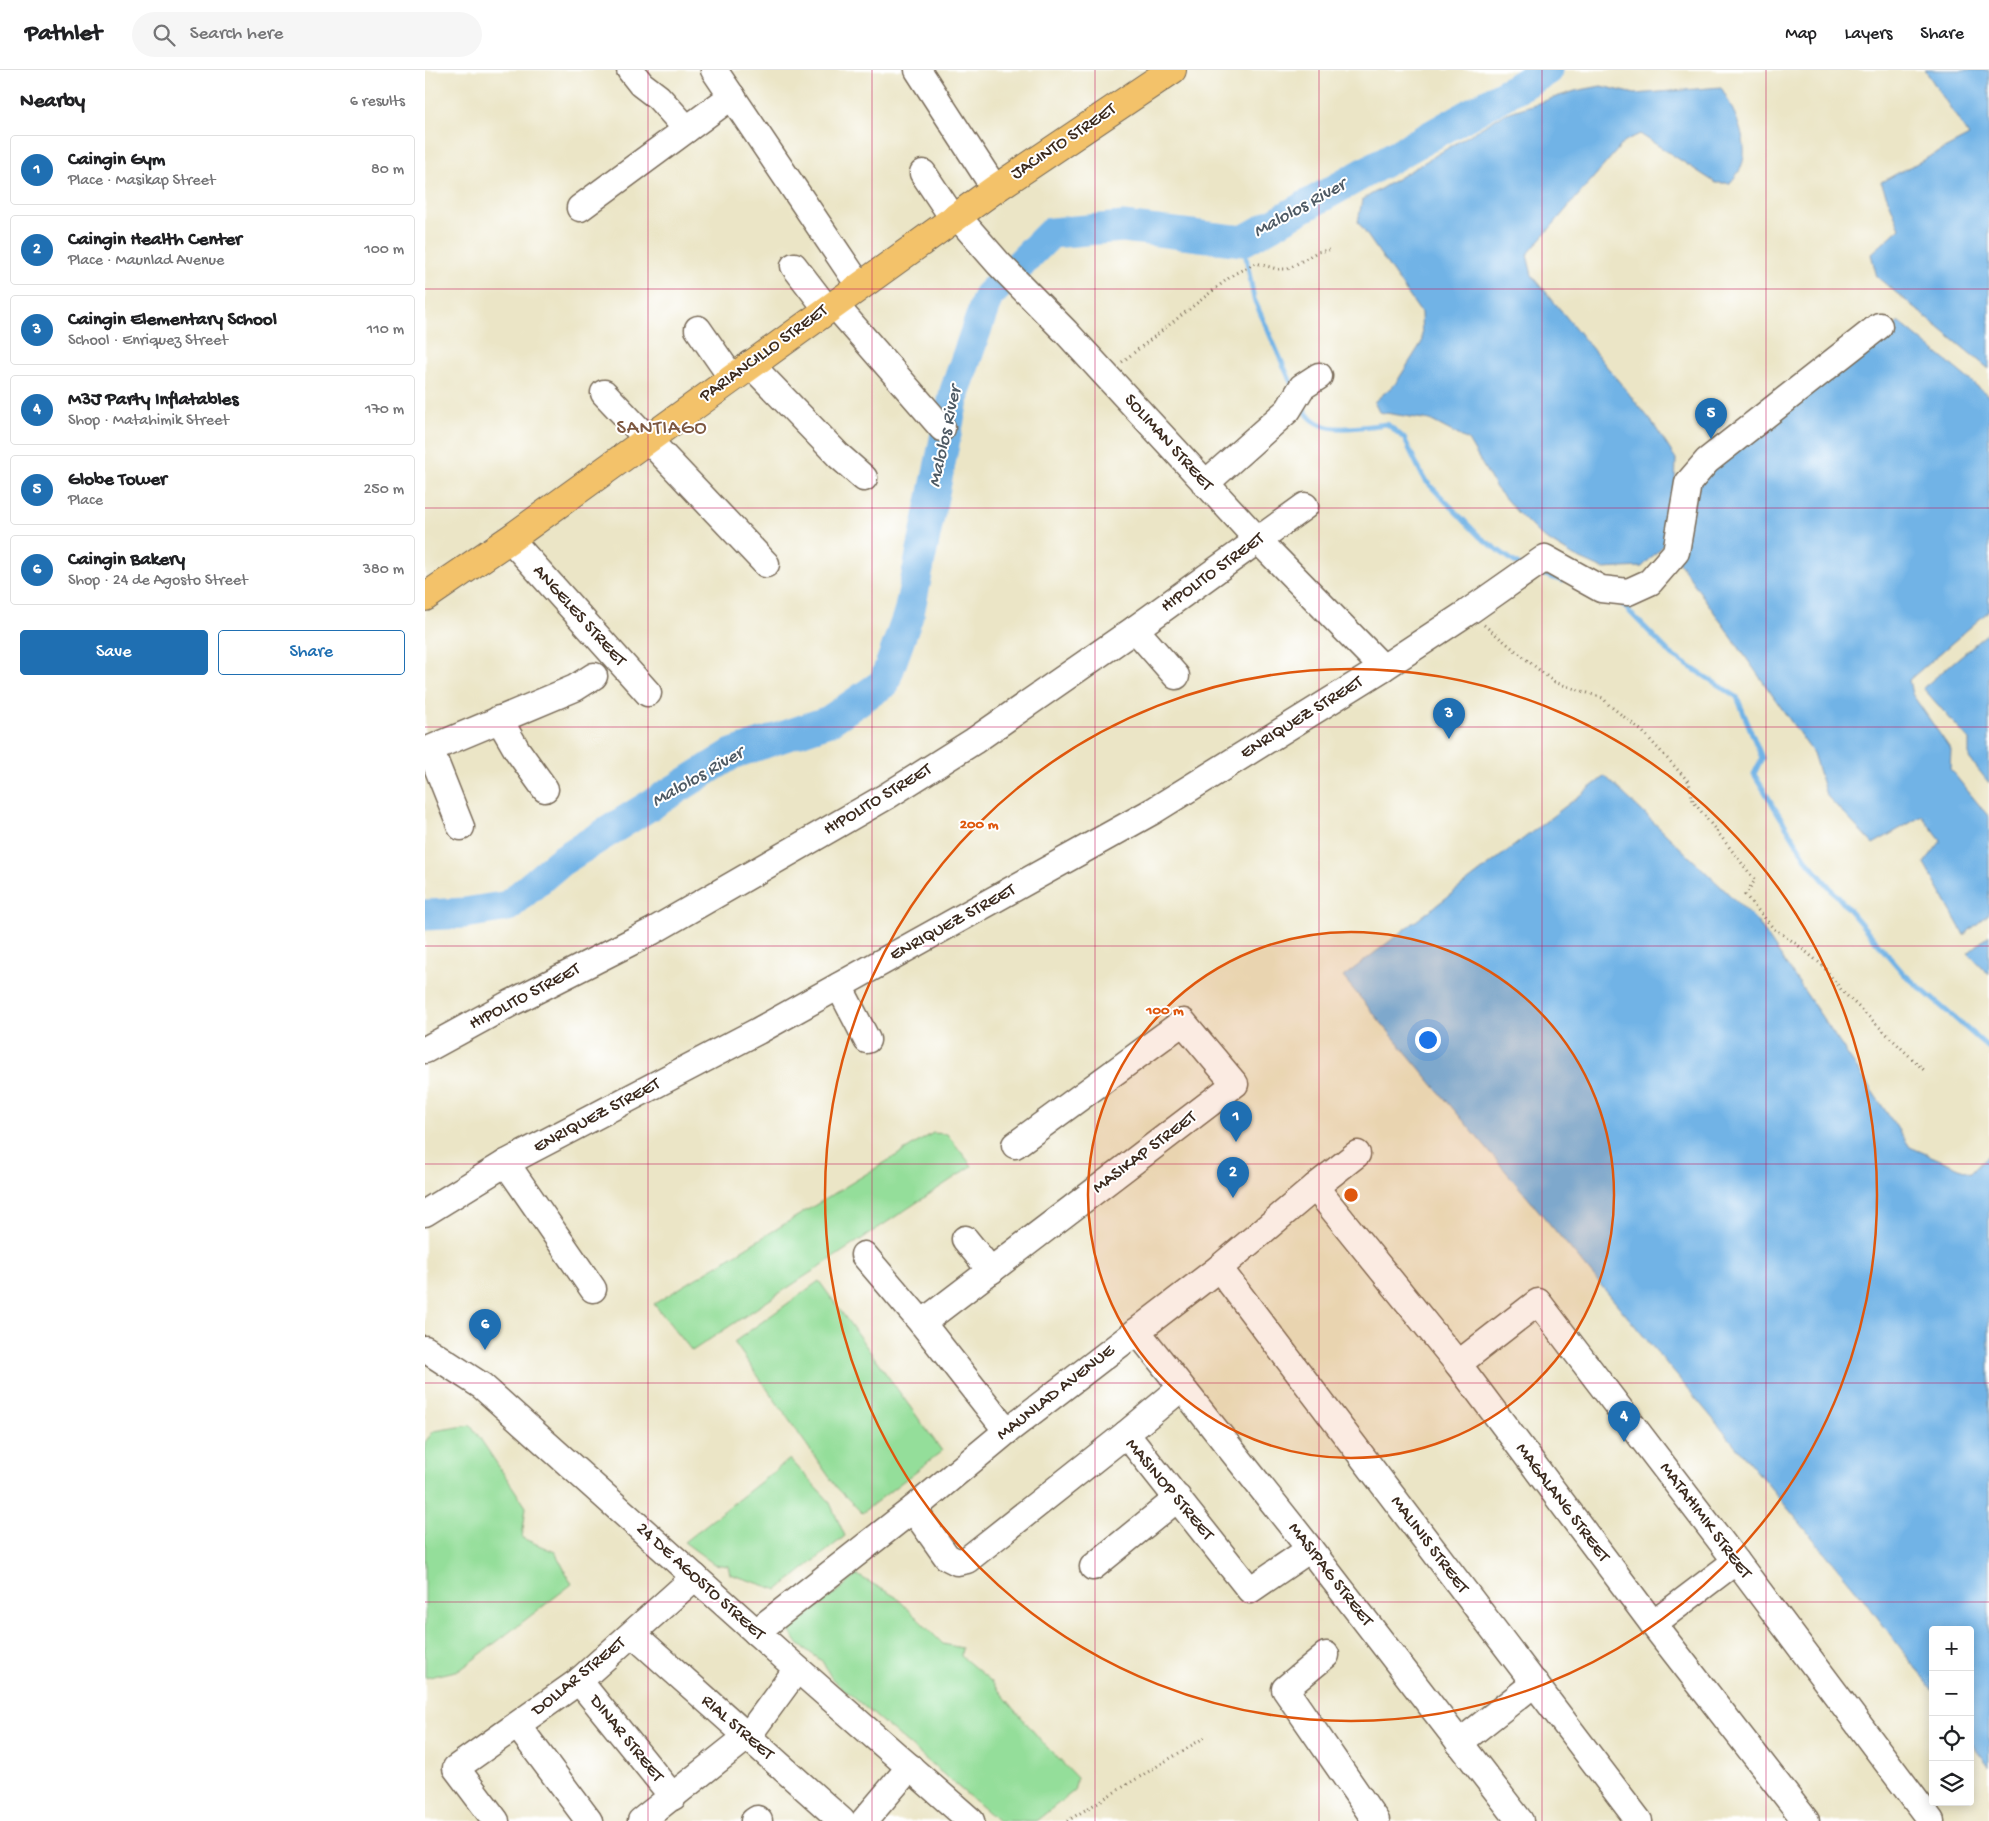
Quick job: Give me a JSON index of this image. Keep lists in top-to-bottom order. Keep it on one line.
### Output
{"streets":{"main road":["JACINTO STREET","PARIANCILLO STREET"],"street":["SOLIMAN STREET","HIPOLITO STREET","ANGELES STREET","ENRIQUEZ STREET","MASIKAP STREET","MAUNLAD AVENUE","MASINOP STREET","MAGALANG STREET","MATAHIMIK STREET","MALINIS STREET","MASIPAG STREET","24 DE AGOSTO STREET","DOLLAR STREET","RIAL STREET","DINAR STREET"]},"crossings":[["JACINTO STREET","PARIANCILLO STREET"],["JACINTO STREET","SOLIMAN STREET"],["PARIANCILLO STREET","SOLIMAN STREET"],["PARIANCILLO STREET","ANGELES STREET"],["SOLIMAN STREET","HIPOLITO STREET"],["SOLIMAN STREET","ENRIQUEZ STREET"],["MAUNLAD AVENUE","MASINOP STREET"],["MAUNLAD AVENUE","MAGALANG STREET"],["MAUNLAD AVENUE","MALINIS STREET"],["MAUNLAD AVENUE","MASIPAG STREET"],["MAUNLAD AVENUE","24 DE AGOSTO STREET"],["MASINOP STREET","MASIPAG STREET"],["MAGALANG STREET","MATAHIMIK STREET"],["24 DE AGOSTO STREET","DOLLAR STREET"],["DOLLAR STREET","RIAL STREET"],["DOLLAR STREET","DINAR STREET"]],"districts":["SANTIAGO"],"water":["Malolos River"],"page":{"header":"Pathlet","search":"Search here","nav":["Map","Layers","Share"],"heading":["Nearby","6 results"],"list":[{"mark":"1","name":"Caingin Gym","note":"Place · Masikap Street","value":"80 m"},{"mark":"2","name":"Caingin Health Center","note":"Place · Maunlad Avenue","value":"100 m"},{"mark":"3","name":"Caingin Elementary School","note":"School · Enriquez Street","value":"110 m"},{"mark":"4","name":"M3J Party Inflatables","note":"Shop · Matahimik Street","value":"170 m"},{"mark":"5","name":"Globe Tower","note":"Place","value":"250 m"},{"mark":"6","name":"Caingin Bakery","note":"Shop · 24 de Agosto Street","value":"380 m"}],"pins":["5","3","1","2","6","4"],"buttons":["Save","Share"],"map_buttons":["+","−"]},"rings":["200 m","100 m"]}
